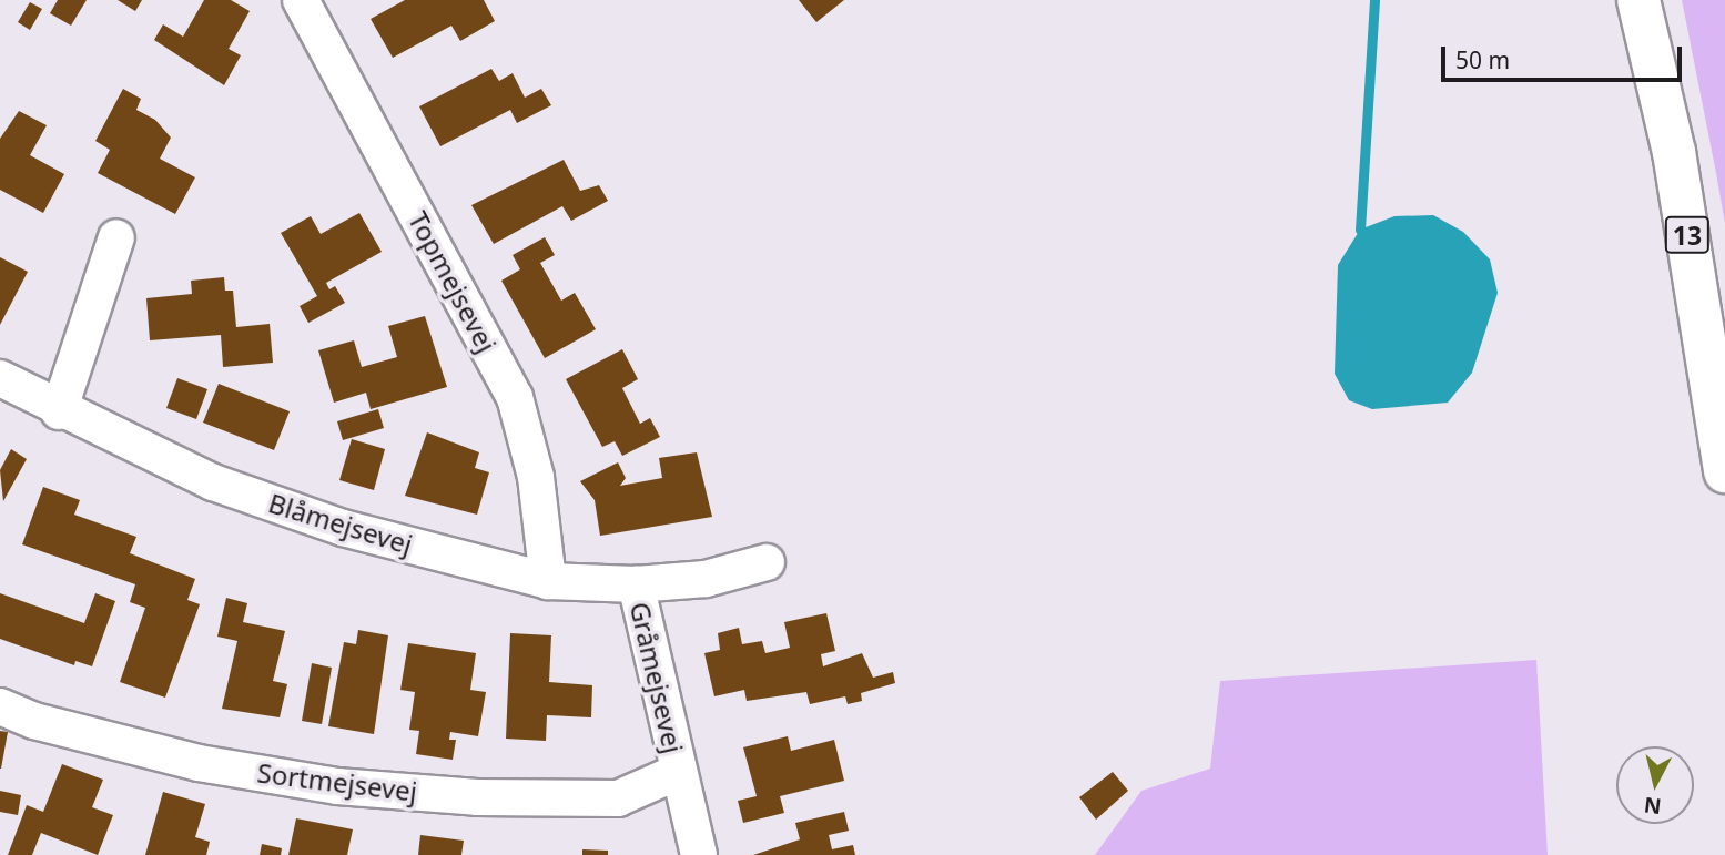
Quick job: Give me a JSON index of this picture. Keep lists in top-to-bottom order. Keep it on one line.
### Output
{"streets":{"main road":["13"],"street":["Topmejsevej","Blåmejsevej","Gråmejsevej","Sortmejsevej"]},"crossings":[["Topmejsevej","Blåmejsevej"],["Blåmejsevej","Gråmejsevej"],["Gråmejsevej","Sortmejsevej"]],"scale_bar":"50 m","north":"bottom"}
